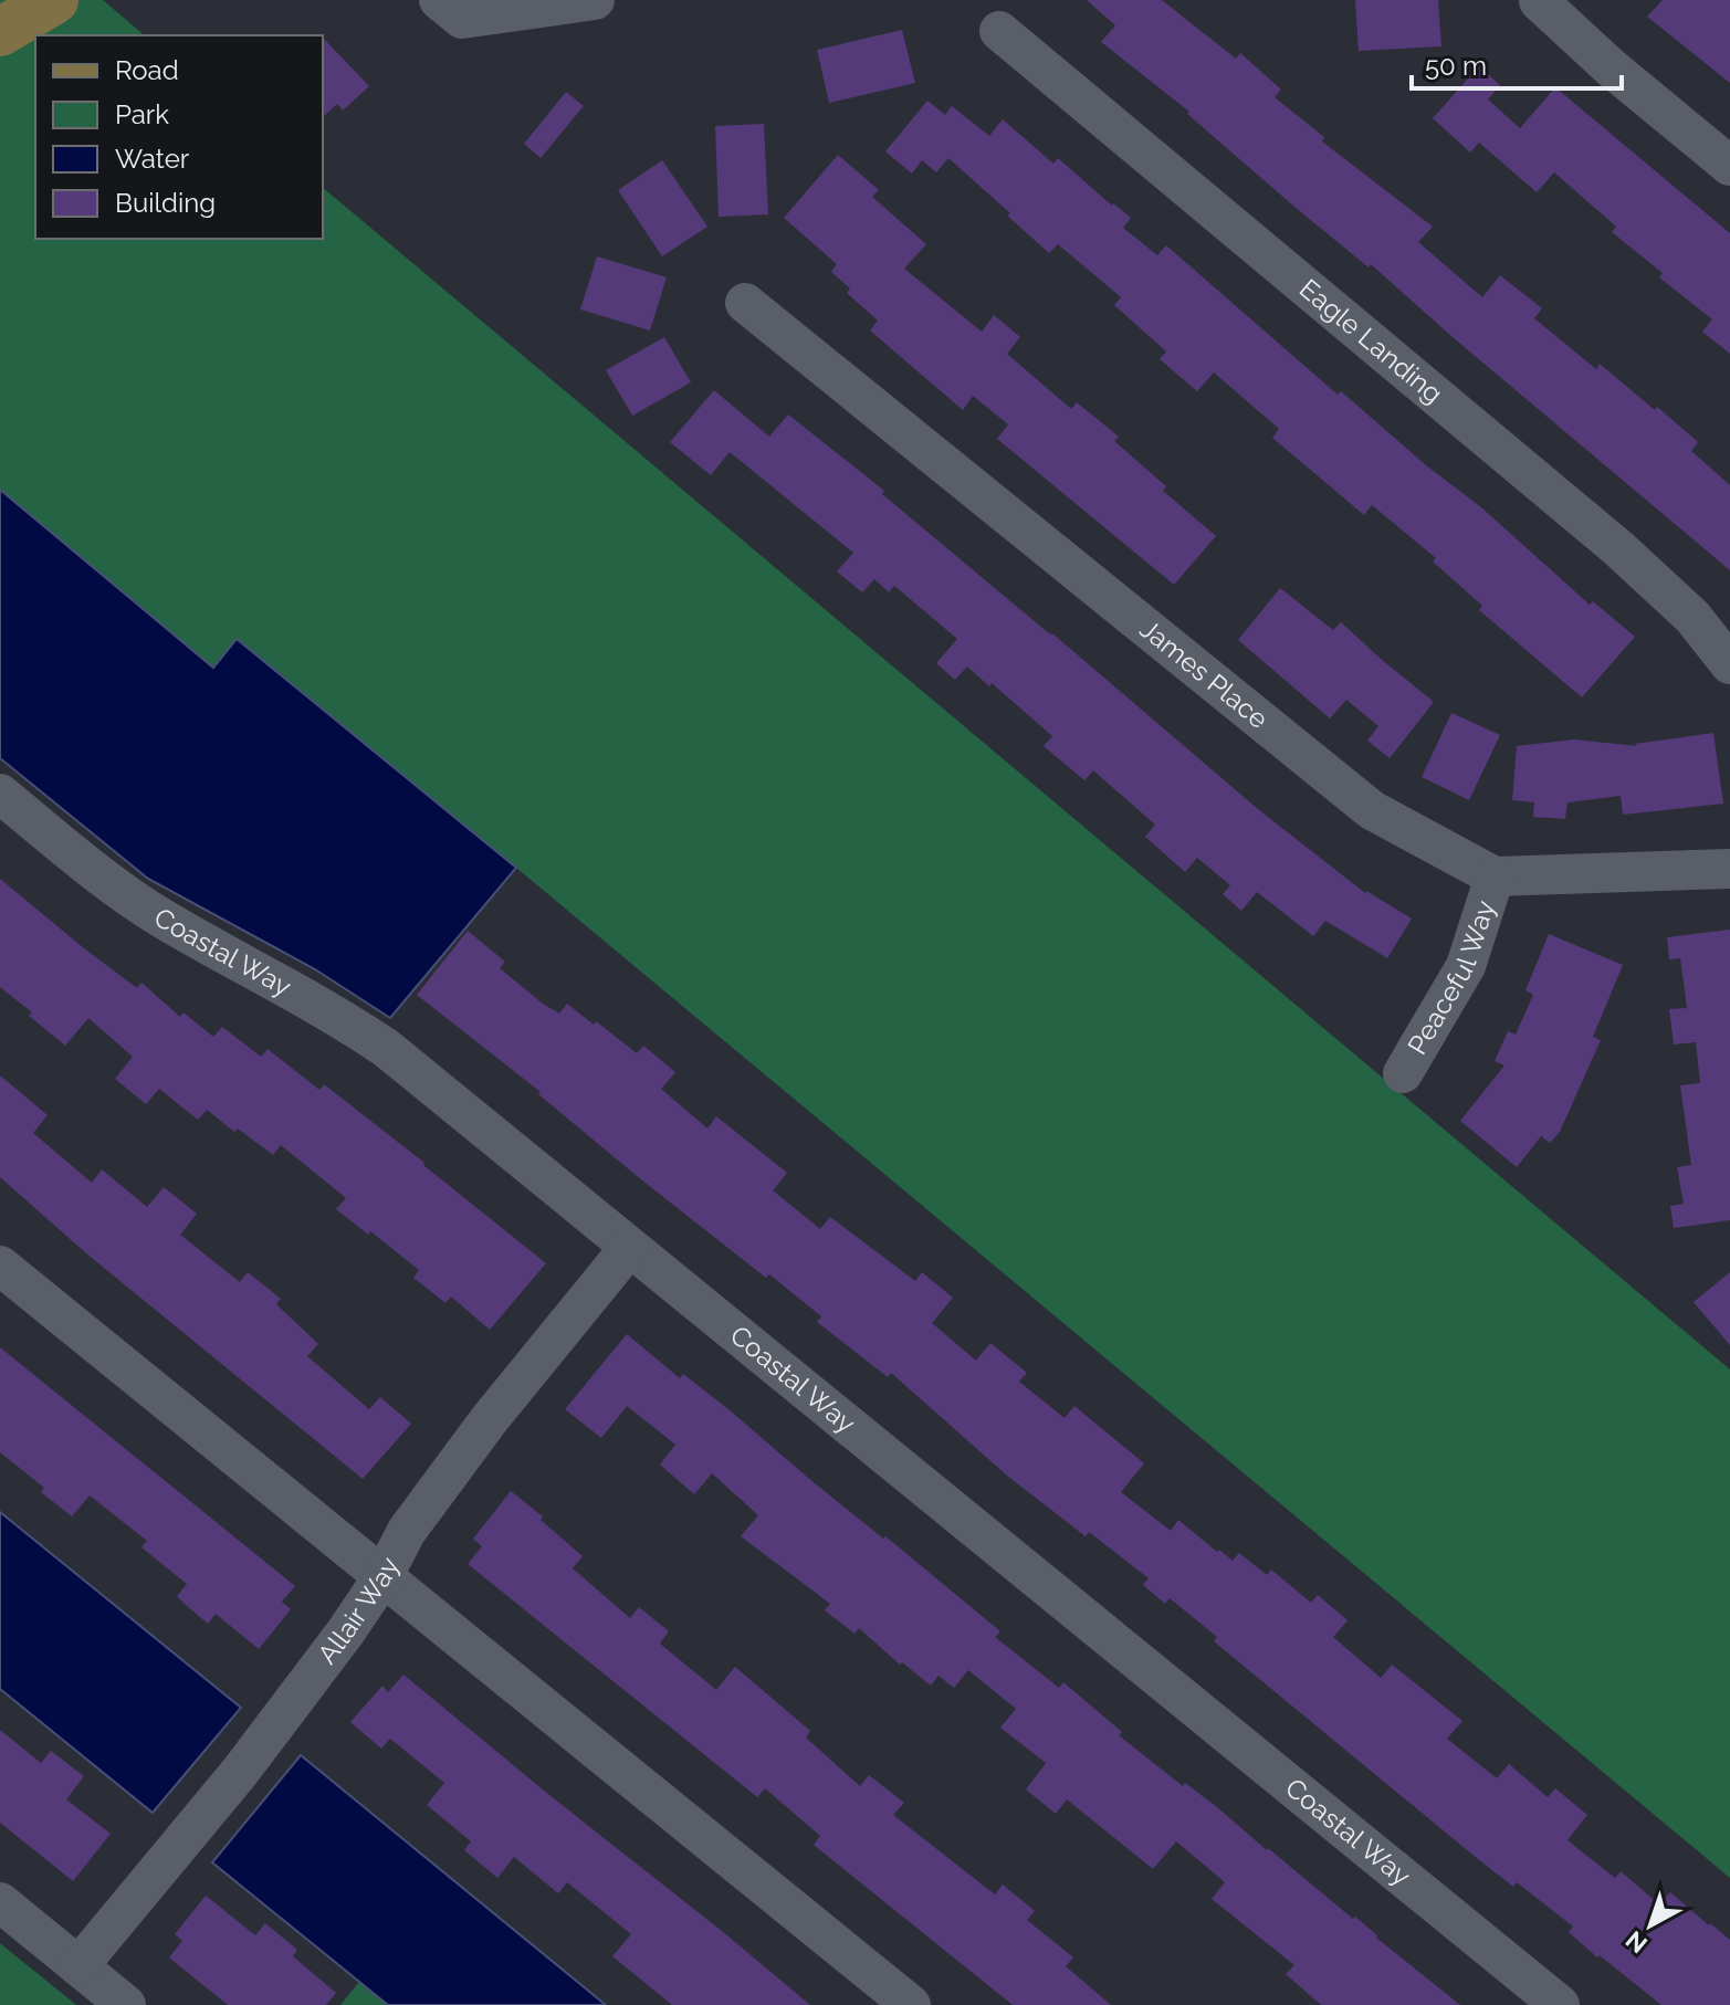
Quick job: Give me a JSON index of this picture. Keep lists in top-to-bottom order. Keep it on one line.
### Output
{"streets":{"street":["Eagle Landing","James Place","Coastal Way","Peaceful Way","Allair Way"]},"crossings":[["James Place","Peaceful Way"],["Coastal Way","Allair Way"]],"legend":["Road","Park","Water","Building"],"scale_bar":"50 m","north":"bottom left"}
